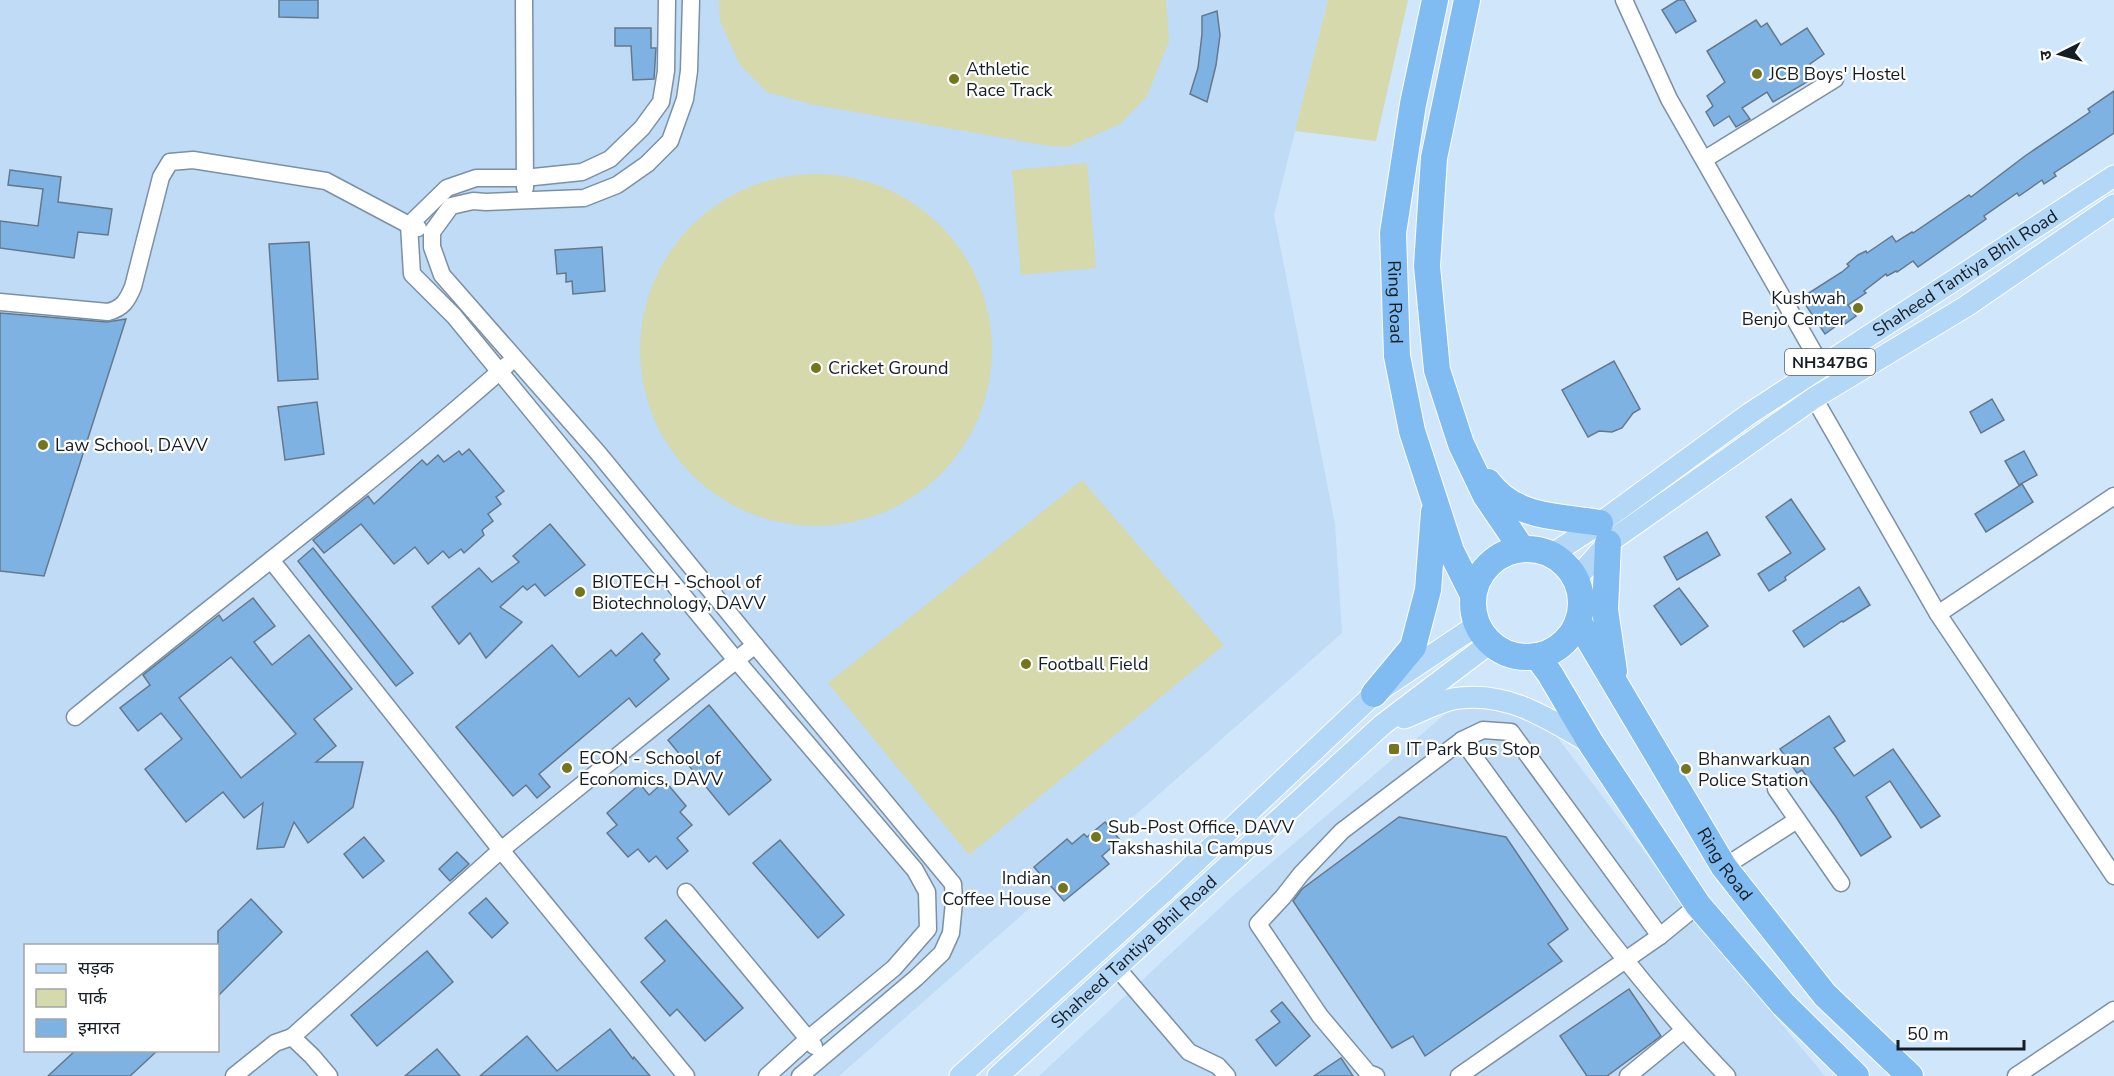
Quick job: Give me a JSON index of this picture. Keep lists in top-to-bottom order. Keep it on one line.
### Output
{"streets":{"highway":["Ring Road"],"main road":["Shaheed Tantiya Bhil Road","NH347BG"]},"crossings":[["Shaheed Tantiya Bhil Road","Ring Road"]],"places":{"other":["JCB Boys' Hostel","Athletic Race Track","Kushwah Benjo Center","Cricket Ground","Law School, DAVV","BIOTECH - School of Biotechnology, DAVV","Football Field","ECON - School of Economics, DAVV","Bhanwarkuan Police Station","Sub-Post Office, DAVV Takshashila Campus","Indian Coffee House"],"transit":["IT Park Bus Stop"]},"legend":["सड़क","पार्क","इमारत"],"scale_bar":"50 m","north":"left"}
